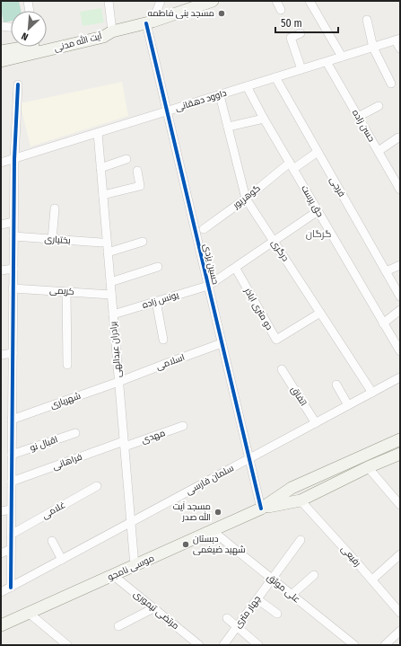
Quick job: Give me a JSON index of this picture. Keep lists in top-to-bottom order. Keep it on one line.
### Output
{"streets":{"main road":["آیت الله مدنی","موسی نامجو"],"street":["داوود دهقانی","حسن زاده","فرجی","گوهرپور","حق پرست","بختیاری","درگری","حسین یزدی","کریمی","یونس زاده","دو متری اباذر","برادران عبدالهی","اسلامی","اتفاق","شهریاری","مهدی","اقبال نو","فراهانی","سلمان فارسی","غلامی","رفیعی","علی موثق","مرتضی تیموری","چهار متری"]},"crossings":[["آیت الله مدنی","حسین یزدی"],["داوود دهقانی","حسن زاده"],["داوود دهقانی","فرجی"],["داوود دهقانی","حق پرست"],["داوود دهقانی","درگری"],["داوود دهقانی","حسین یزدی"],["داوود دهقانی","برادران عبدالهی"],["فرجی","گوهرپور"],["گوهرپور","حق پرست"],["گوهرپور","درگری"],["حق پرست","یونس زاده"],["درگری","یونس زاده"],["درگری","دو متری اباذر"],["درگری","سلمان فارسی"],["حسین یزدی","یونس زاده"],["حسین یزدی","اسلامی"],["حسین یزدی","سلمان فارسی"],["حسین یزدی","موسی نامجو"],["کریمی","برادران عبدالهی"],["یونس زاده","دو متری اباذر"],["یونس زاده","برادران عبدالهی"],["برادران عبدالهی","اسلامی"],["برادران عبدالهی","شهریاری"],["برادران عبدالهی","مهدی"],["برادران عبدالهی","فراهانی"],["برادران عبدالهی","سلمان فارسی"],["برادران عبدالهی","موسی نامجو"],["اسلامی","شهریاری"],["اتفاق","سلمان فارسی"],["مهدی","فراهانی"],["رفیعی","موسی نامجو"],["موسی نامجو","علی موثق"],["موسی نامجو","مرتضی تیموری"],["علی موثق","چهار متری"]],"districts":["گرگان"],"places":["مسجد بنی فاطمه","مسجد آیت الله صدر","دبستان شهید ضیغمی"],"scale_bar":"50 m","north":"bottom left"}
